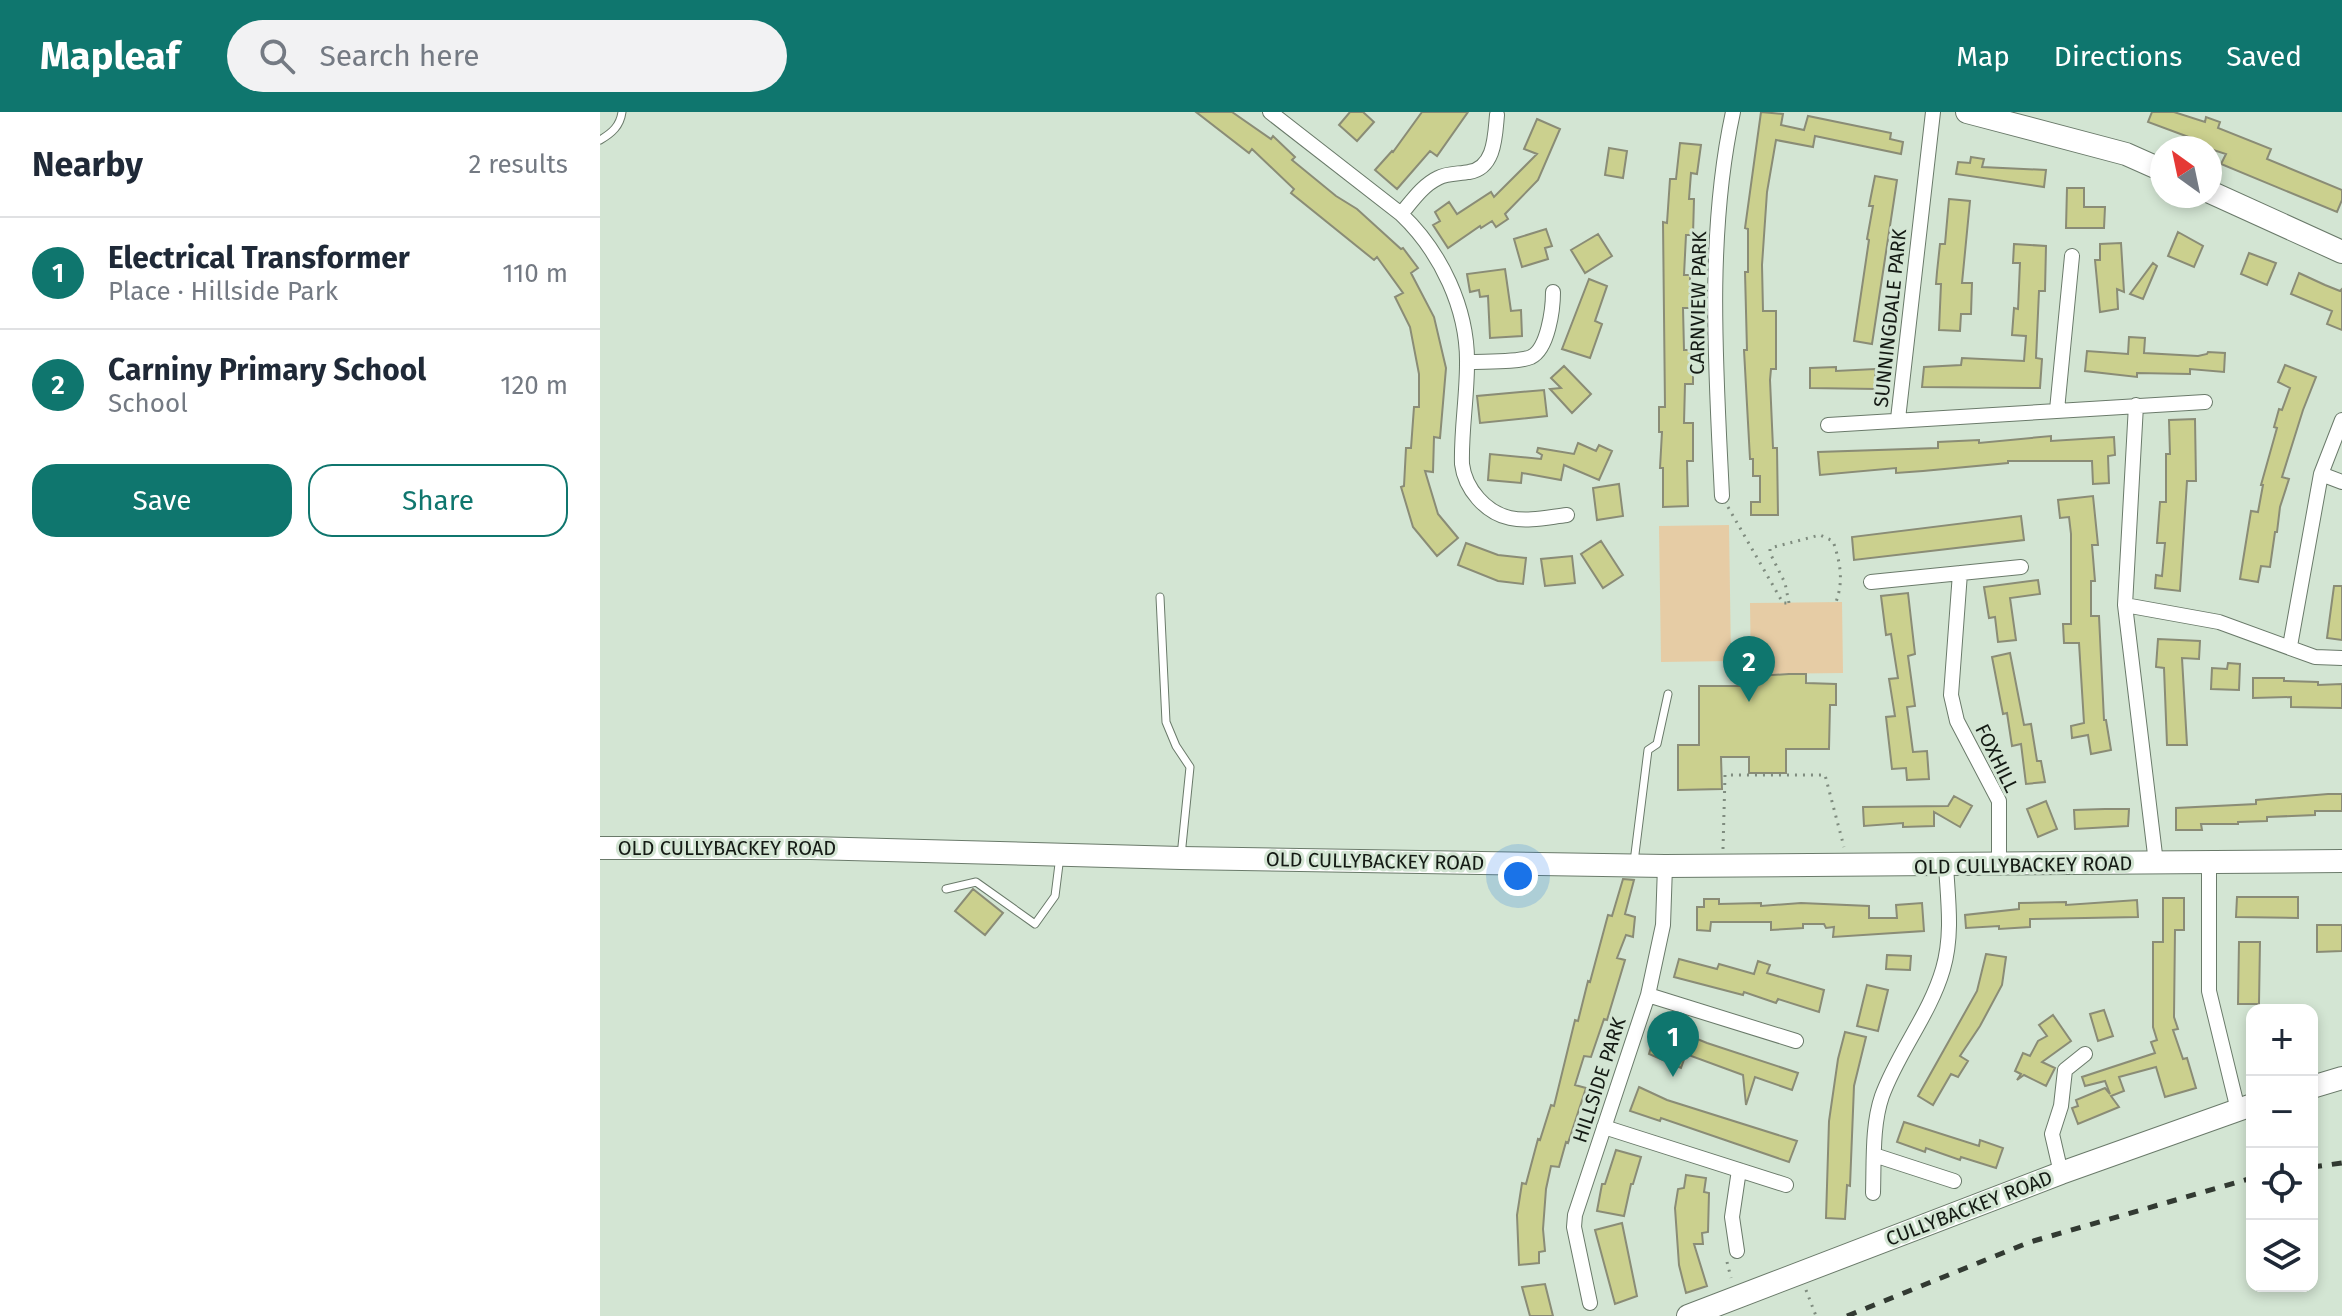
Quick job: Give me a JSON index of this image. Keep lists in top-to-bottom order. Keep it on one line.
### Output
{"streets":{"street":["CARNVIEW PARK","SUNNINGDALE PARK","FOXHILL","OLD CULLYBACKEY ROAD","HILLSIDE PARK","CULLYBACKEY ROAD"]},"crossings":[["FOXHILL","OLD CULLYBACKEY ROAD"],["OLD CULLYBACKEY ROAD","HILLSIDE PARK"]],"north":"top left","page":{"header":"Mapleaf","search":"Search here","nav":["Map","Directions","Saved"],"heading":["Nearby","2 results"],"list":[{"mark":"1","name":"Electrical Transformer","note":"Place · Hillside Park","value":"110 m"},{"mark":"2","name":"Carniny Primary School","note":"School","value":"120 m"}],"buttons":["Save","Share"],"pins":["2","1"],"map_buttons":["+","−"]}}
